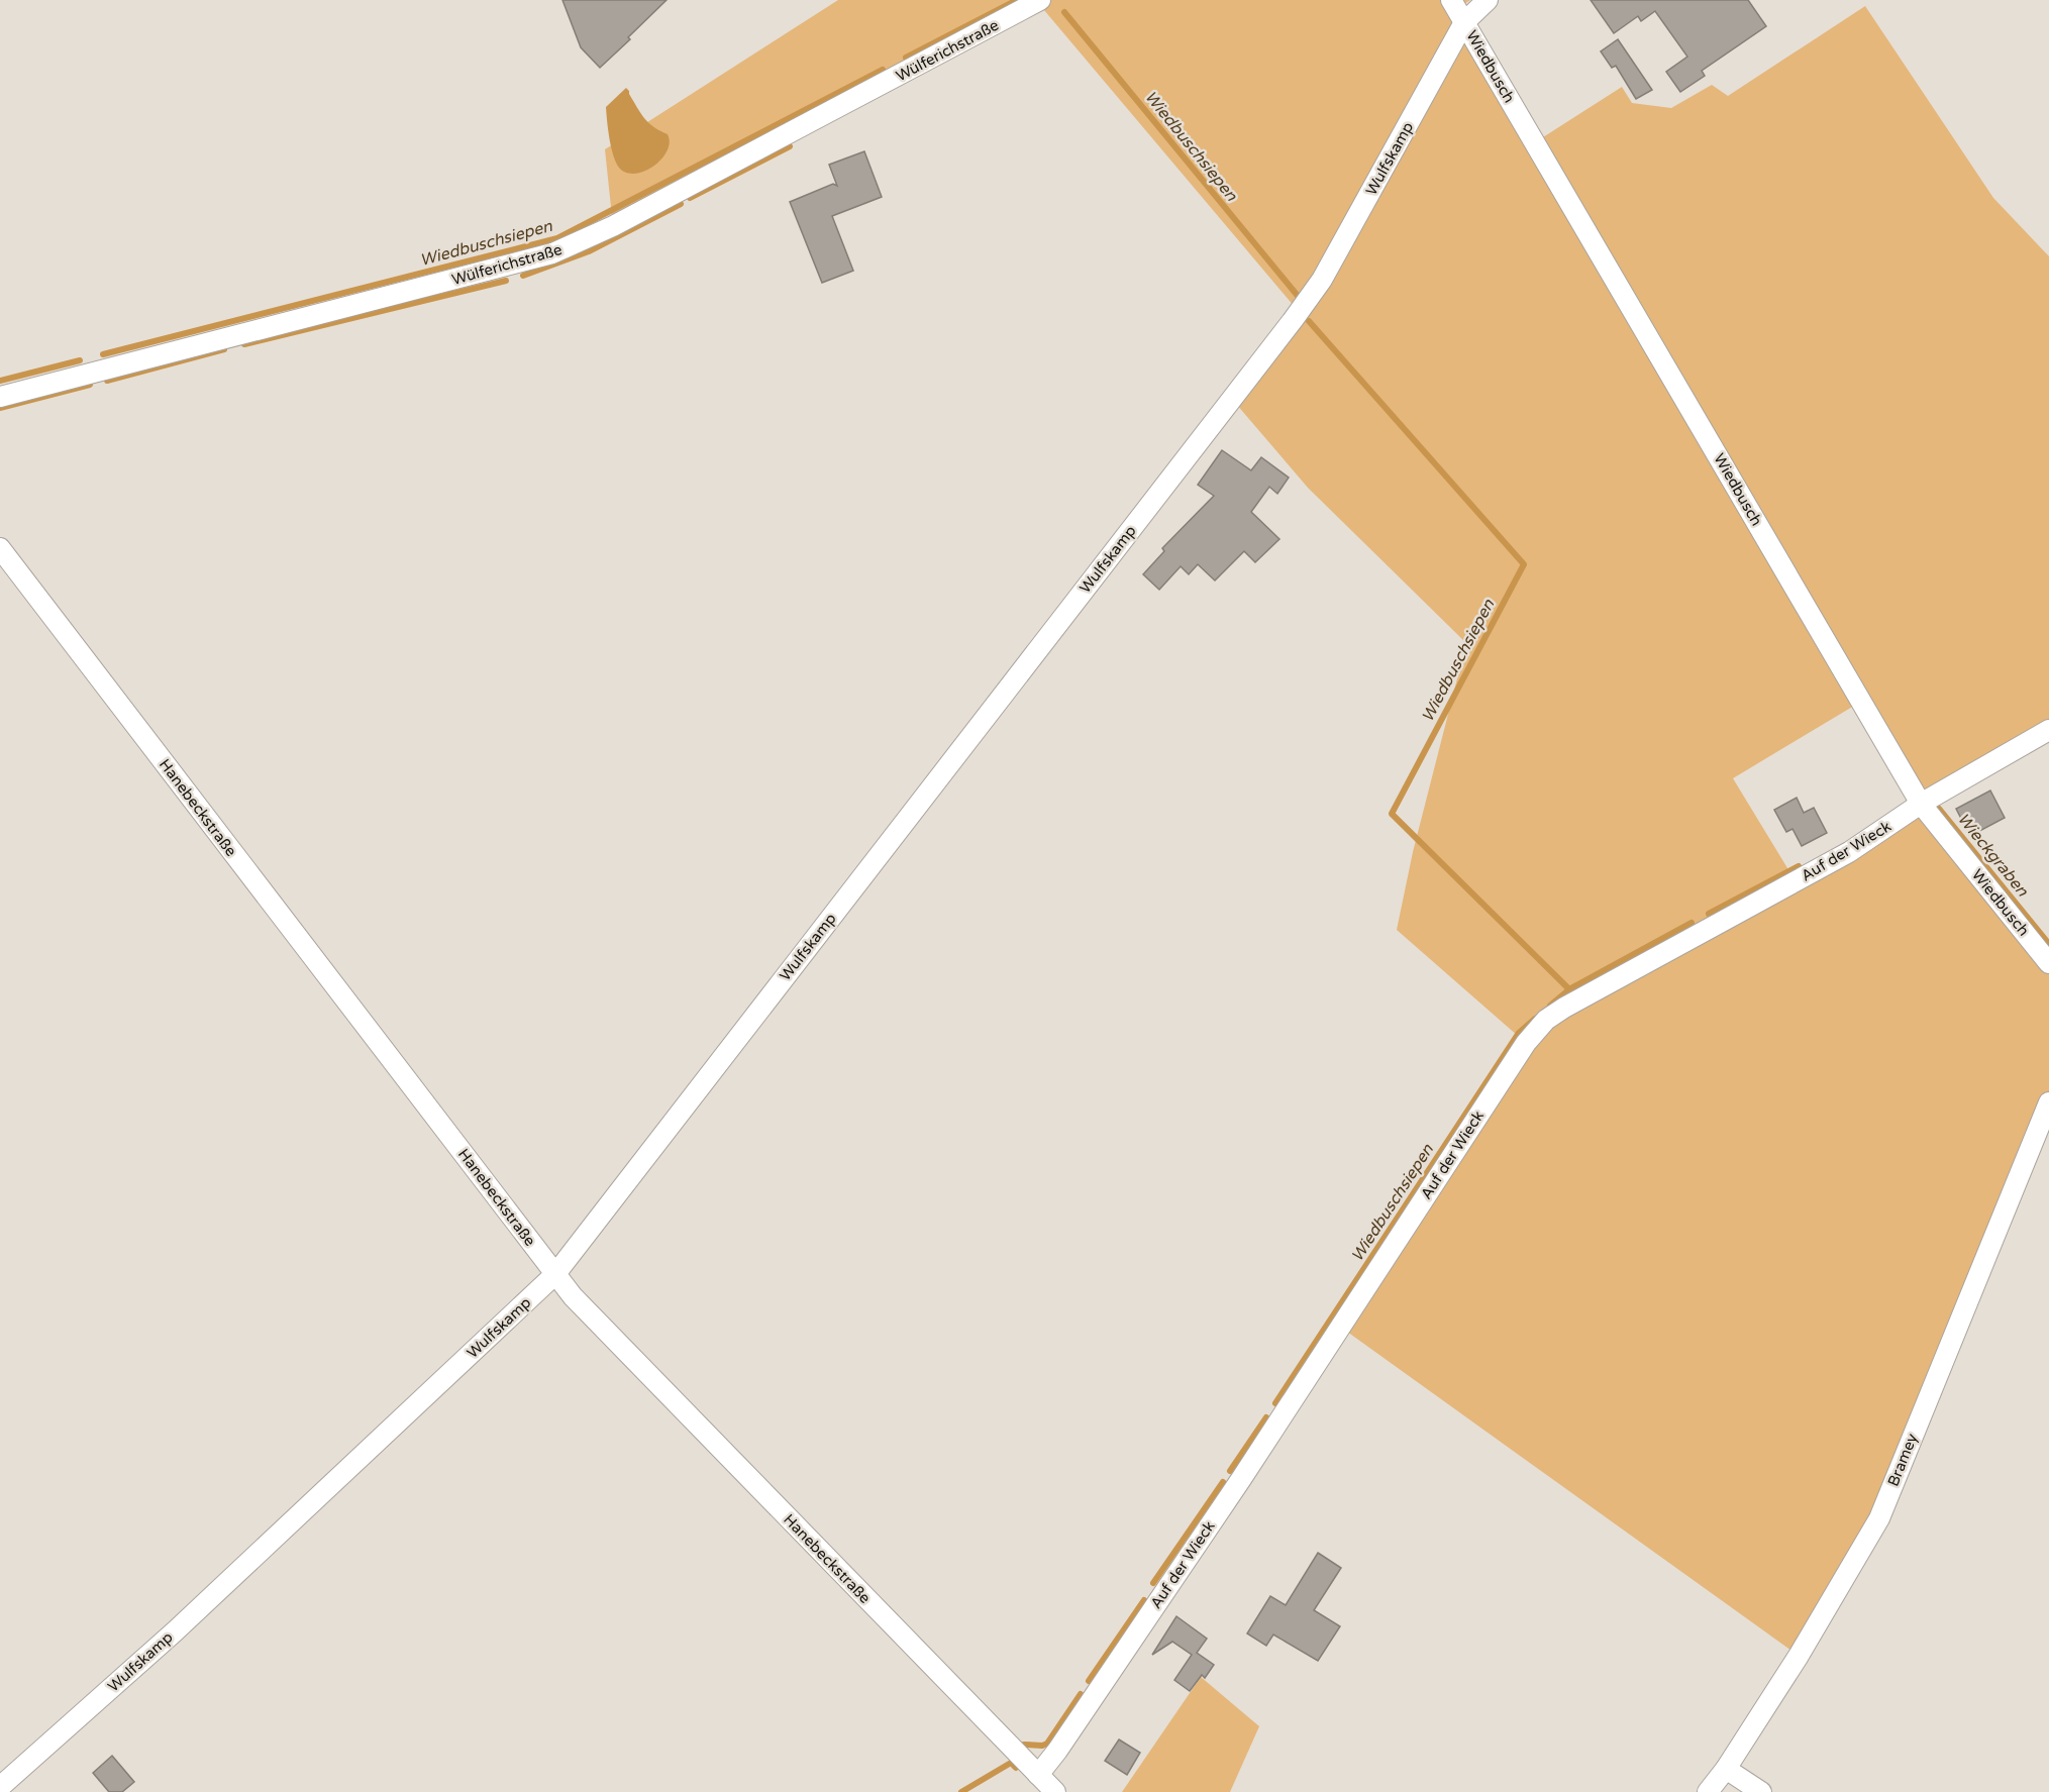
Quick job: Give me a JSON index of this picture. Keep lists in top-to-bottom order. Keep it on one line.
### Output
{"streets":{"street":["Wülferichstraße","Wiedbusch","Wulfskamp","Hanebeckstraße","Auf der Wieck","Bramey"]},"crossings":[["Wiedbusch","Wulfskamp"],["Wiedbusch","Auf der Wieck"],["Wulfskamp","Hanebeckstraße"],["Hanebeckstraße","Auf der Wieck"]],"water":["Wiedbuschsiepen","Wieckgraben"]}
